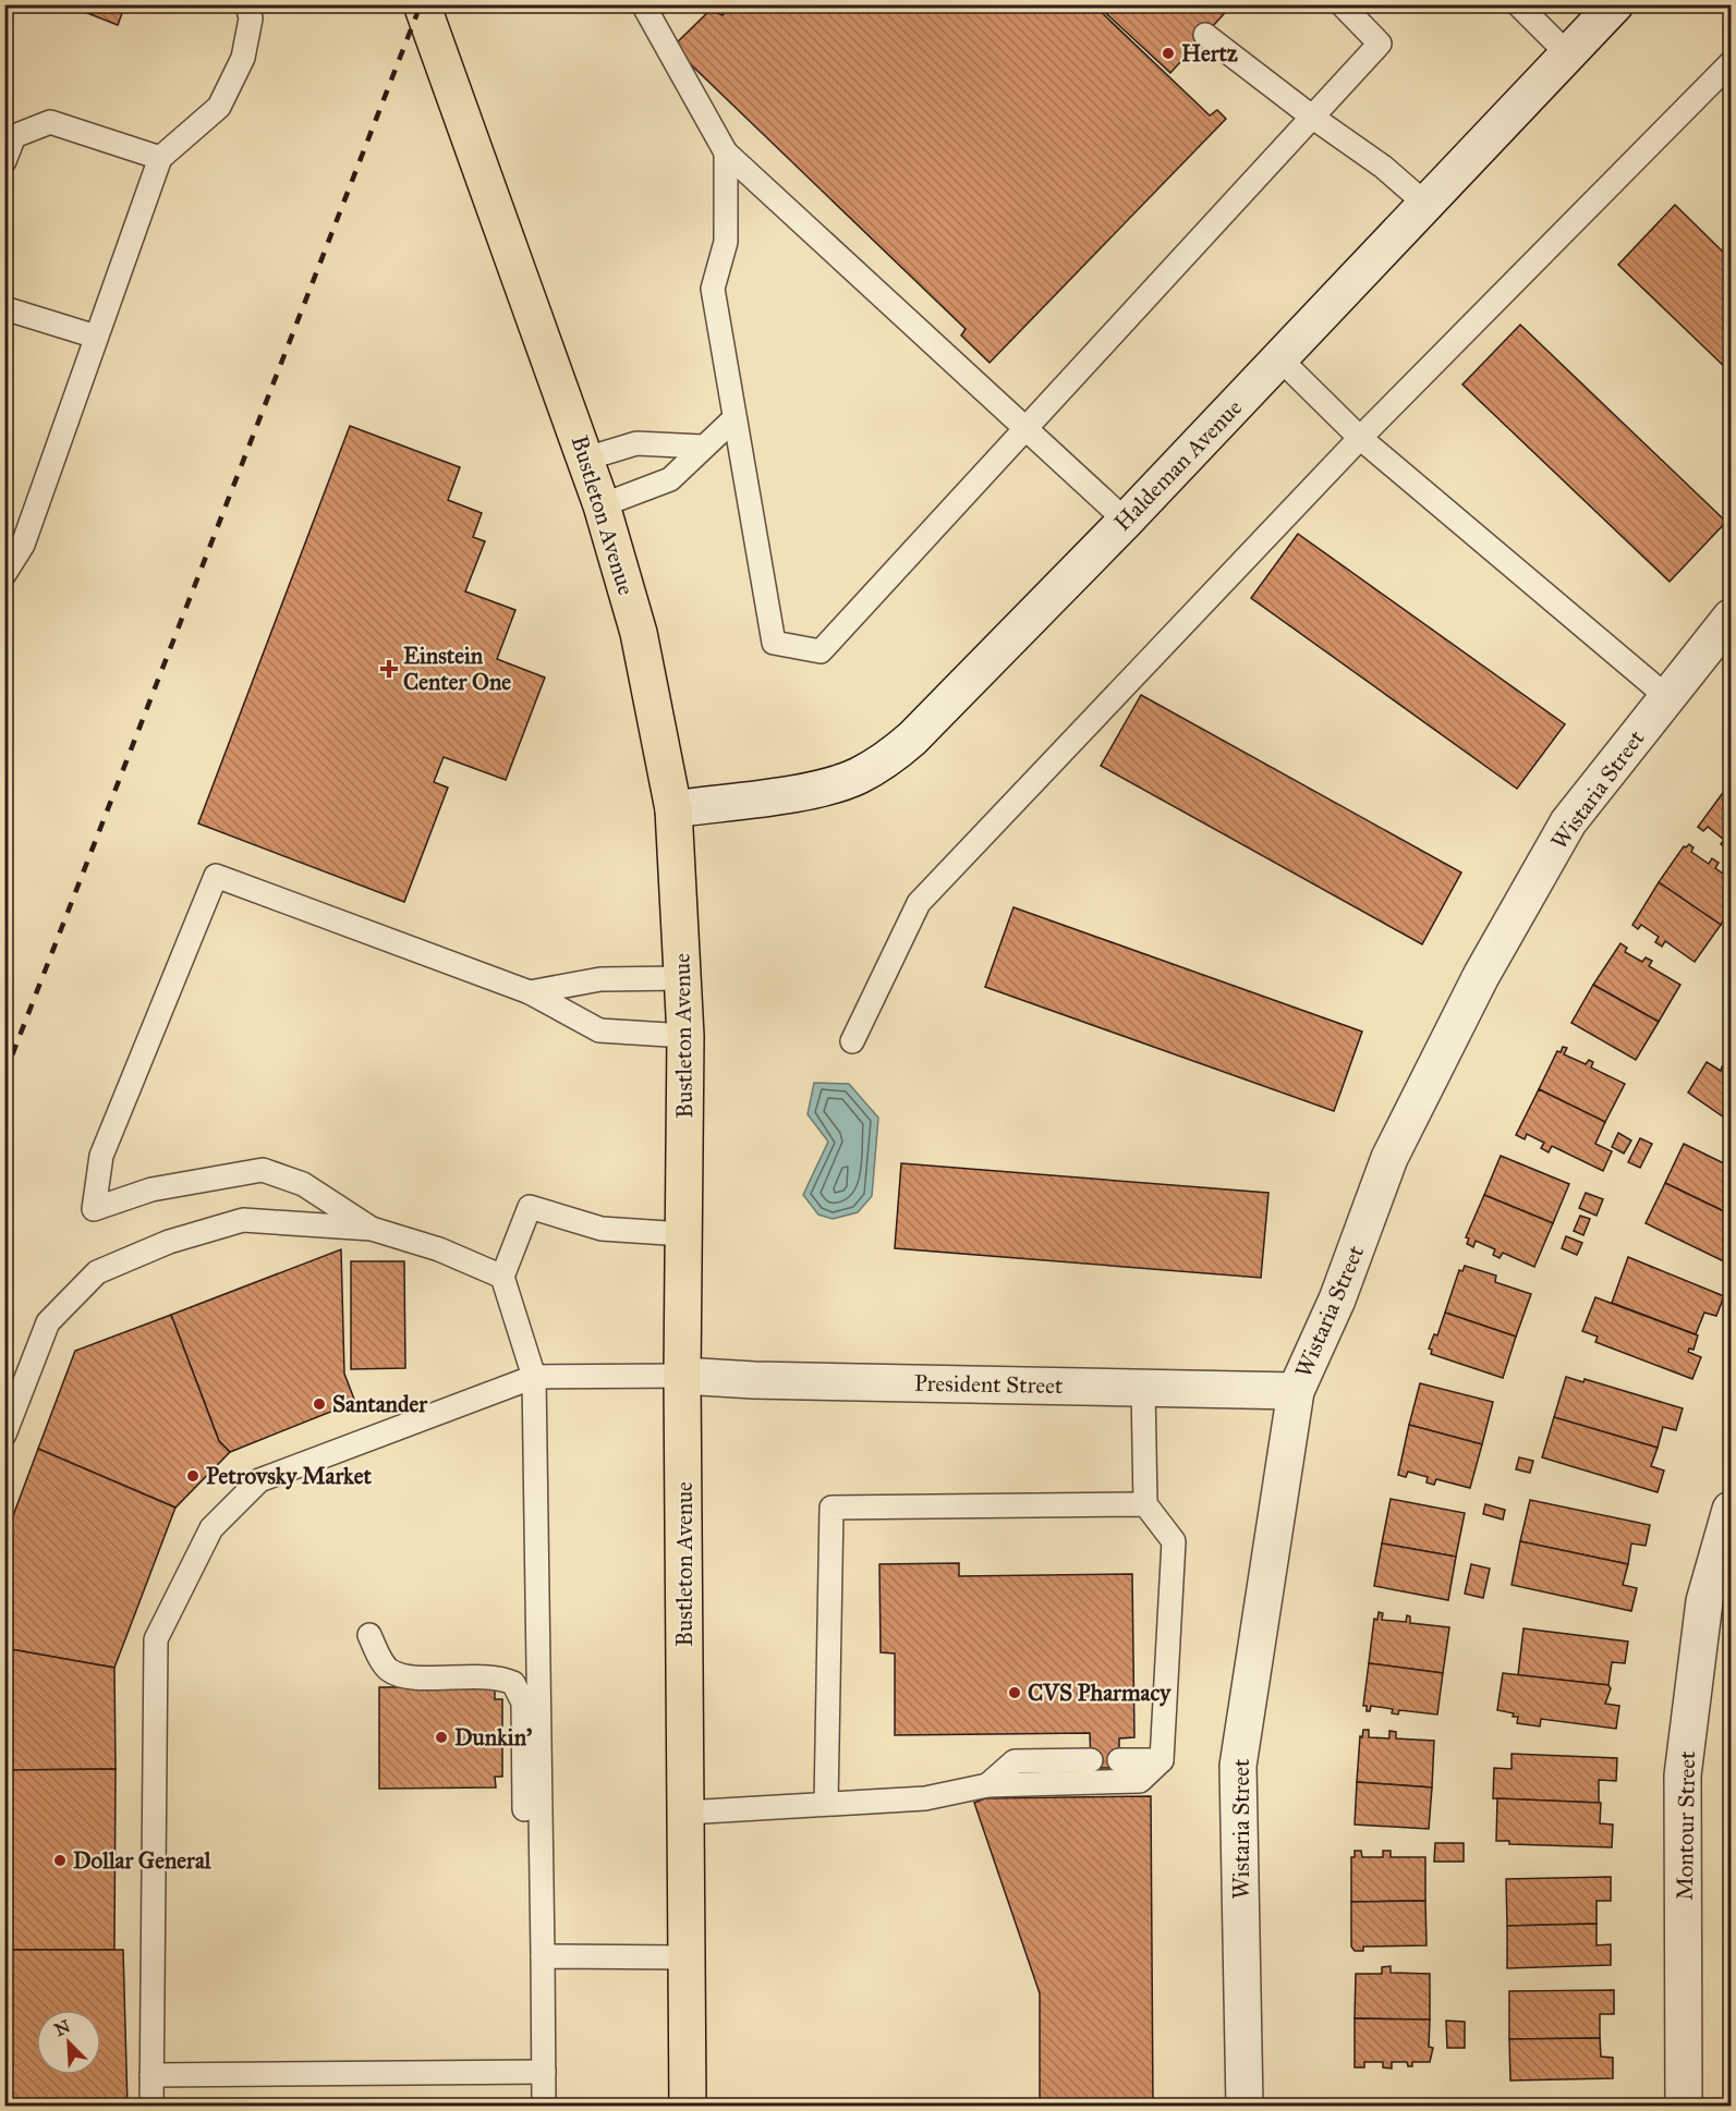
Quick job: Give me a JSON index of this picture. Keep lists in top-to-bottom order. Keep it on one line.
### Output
{"streets":{"main road":["Bustleton Avenue"],"street":["Haldeman Avenue","Wistaria Street","President Street","Montour Street"]},"crossings":[["Haldeman Avenue","Bustleton Avenue"],["Bustleton Avenue","President Street"],["Wistaria Street","President Street"]],"places":{"other":["Hertz","Santander","Petrovsky Market","CVS Pharmacy","Dunkin'","Dollar General"],"health":["Einstein Center One"]},"north":"top left"}
